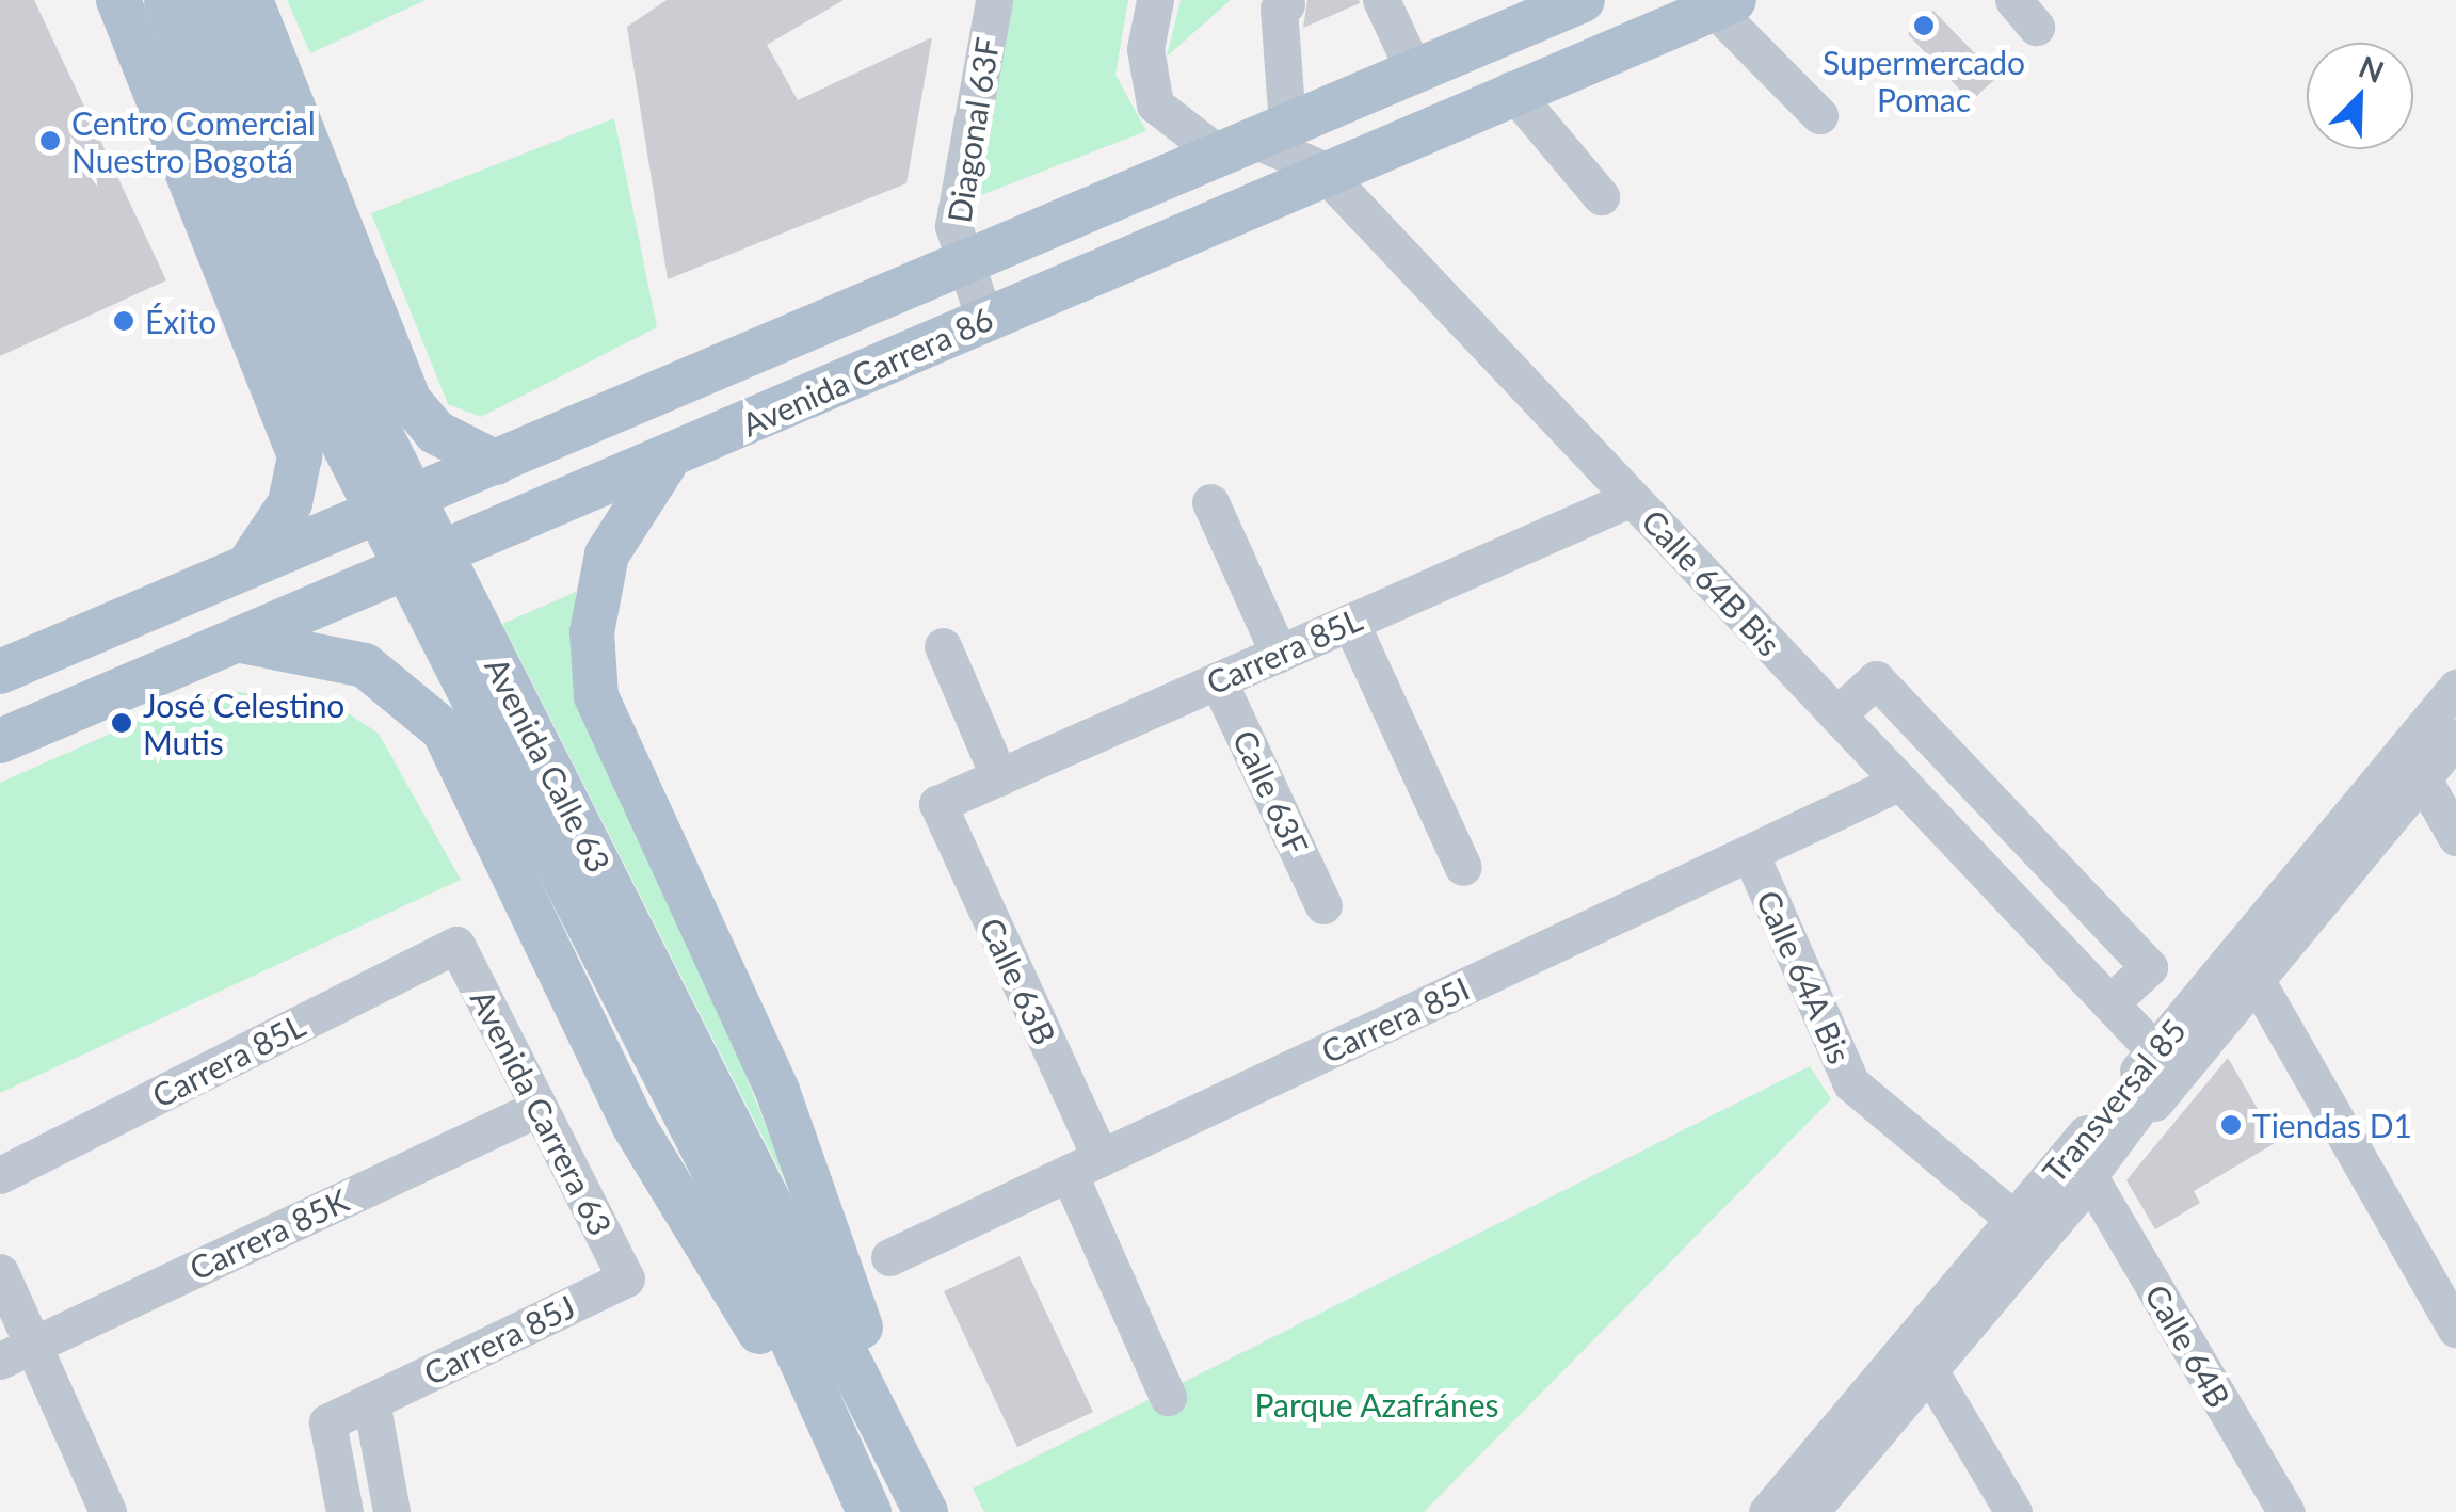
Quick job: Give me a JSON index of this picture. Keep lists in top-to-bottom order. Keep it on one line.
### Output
{"streets":{"main road":["Avenida Carrera 86","Avenida Calle 63"],"street":["Diagonal 63F","Calle 64B Bis","Carrera 85L","Calle 63F","Calle 64A Bis","Calle 63B","Carrera 85I","Transversal 85","Avenida Carrera 63","Carrera 85K","Carrera 85J","Calle 64B"]},"crossings":[["Diagonal 63F","Avenida Carrera 86"],["Avenida Carrera 86","Calle 64B Bis"],["Calle 64B Bis","Carrera 85L"],["Calle 64B Bis","Carrera 85I"],["Calle 64B Bis","Transversal 85"],["Carrera 85L","Calle 63F"],["Carrera 85L","Calle 63B"],["Carrera 85L","Avenida Carrera 63"],["Calle 64A Bis","Carrera 85I"],["Calle 64A Bis","Transversal 85"],["Calle 63B","Carrera 85I"],["Transversal 85","Calle 64B"],["Avenida Carrera 63","Carrera 85K"],["Avenida Carrera 63","Carrera 85J"]],"parks":["Parque Azafránes"],"places":["Supermercado Pomac","Centro Comercial Nuestro Bogotá","Éxito","José Celestino Mutis","Tiendas D1"],"north":"top right"}
